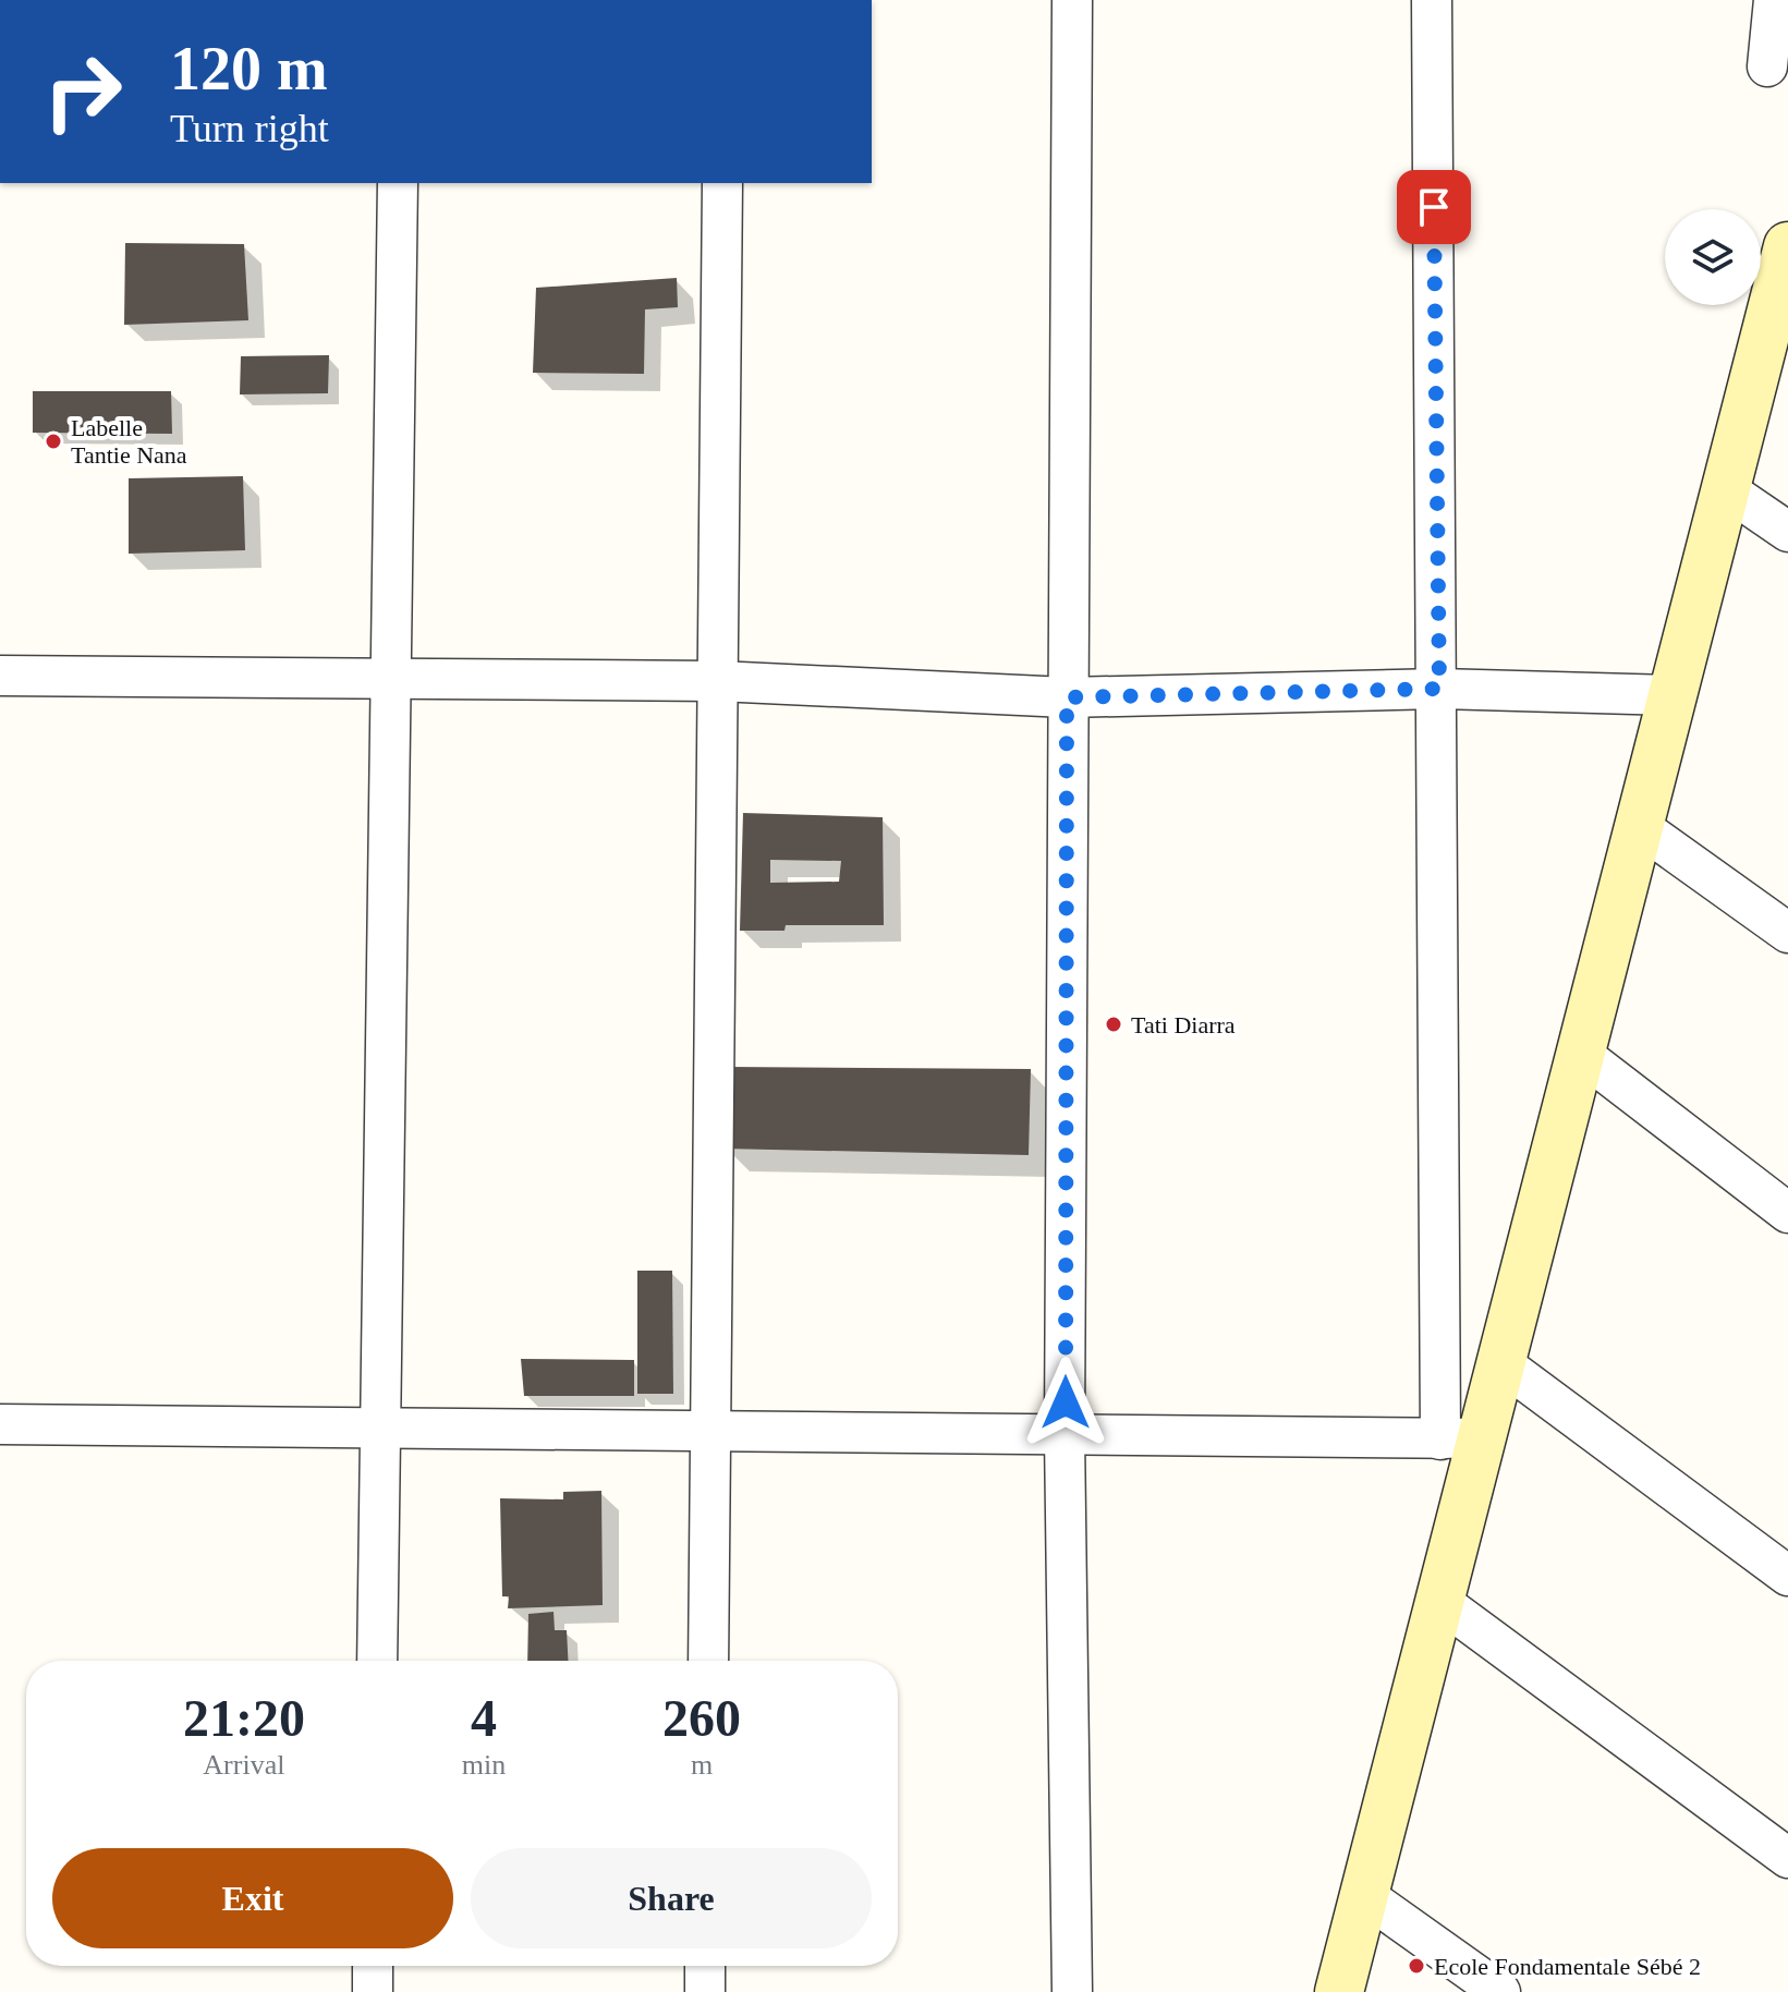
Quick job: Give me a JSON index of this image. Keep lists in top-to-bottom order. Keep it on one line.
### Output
{"places":["Labelle Tantie Nana","Tati Diarra","Ecole Fondamentale Sébé 2"],"page":{"turn":["120 m","Turn right"],"eta":["21:20","Arrival","4","min","260","m"],"buttons":["Exit","Share"]}}
